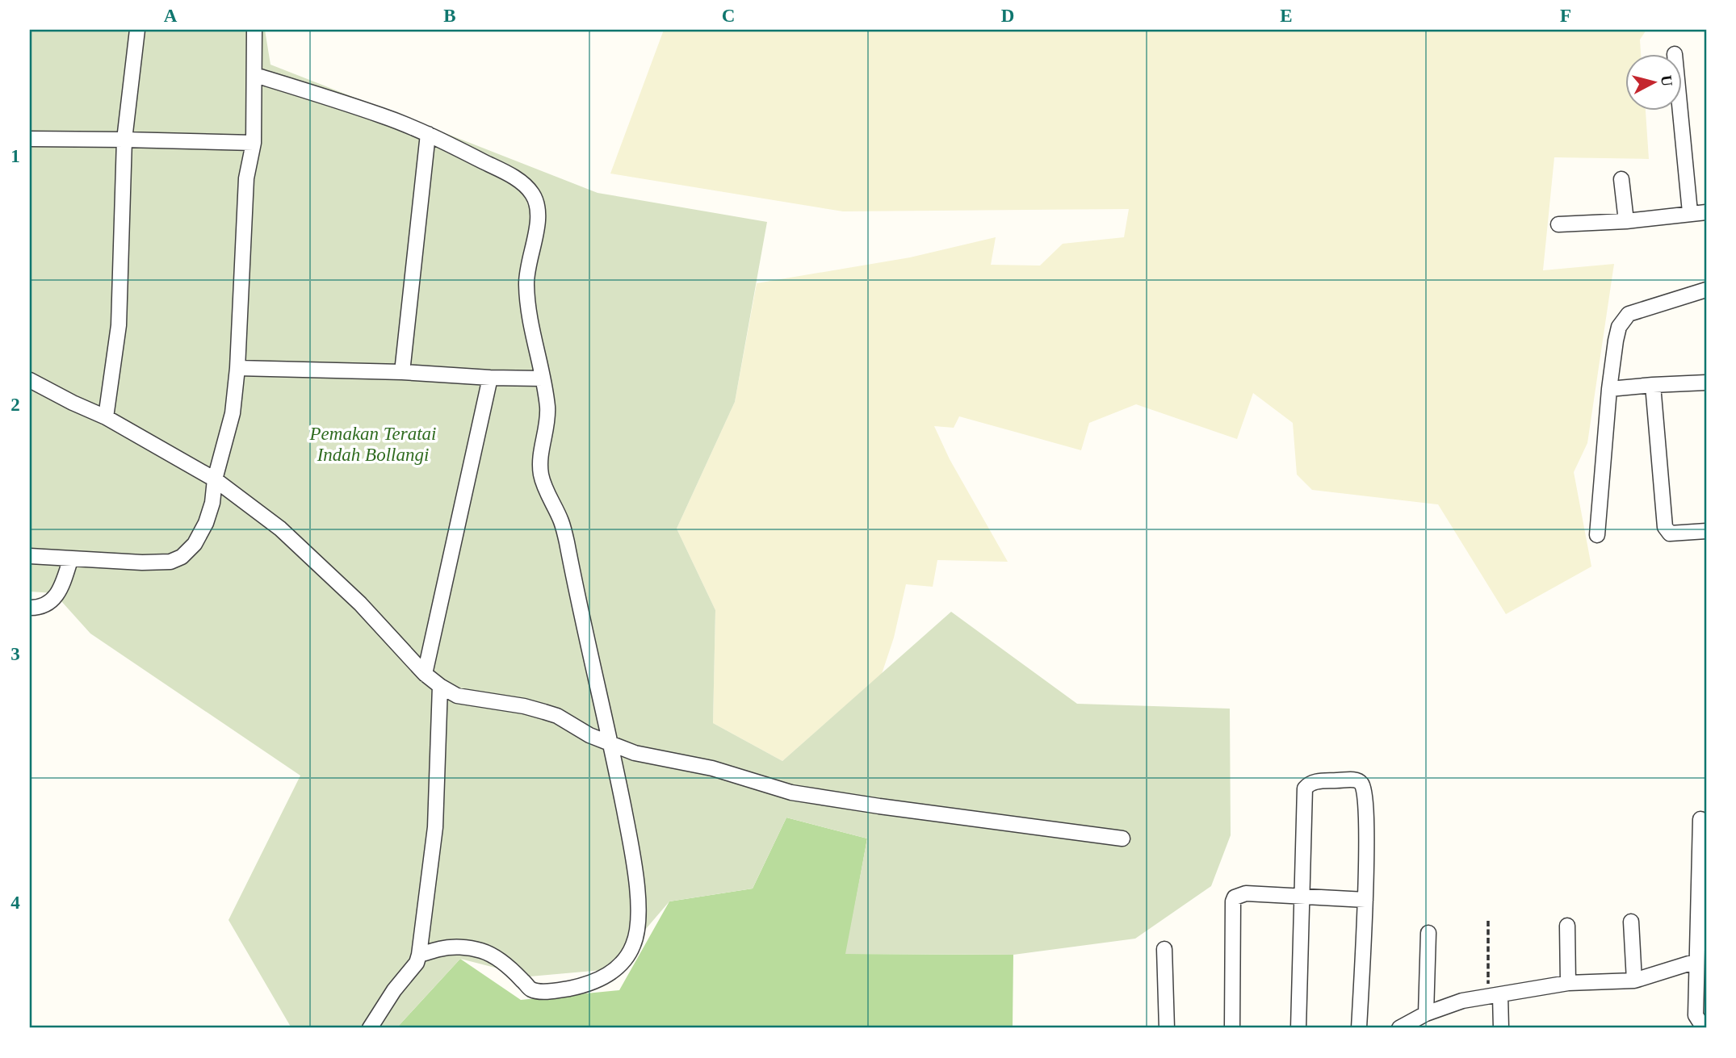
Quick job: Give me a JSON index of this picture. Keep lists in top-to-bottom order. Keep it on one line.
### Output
{"parks":["Pemakan Teratai Indah Bollangi"],"north":"right","grid":{"columns":["A","B","C","D","E","F"],"rows":["1","2","3","4"]}}
